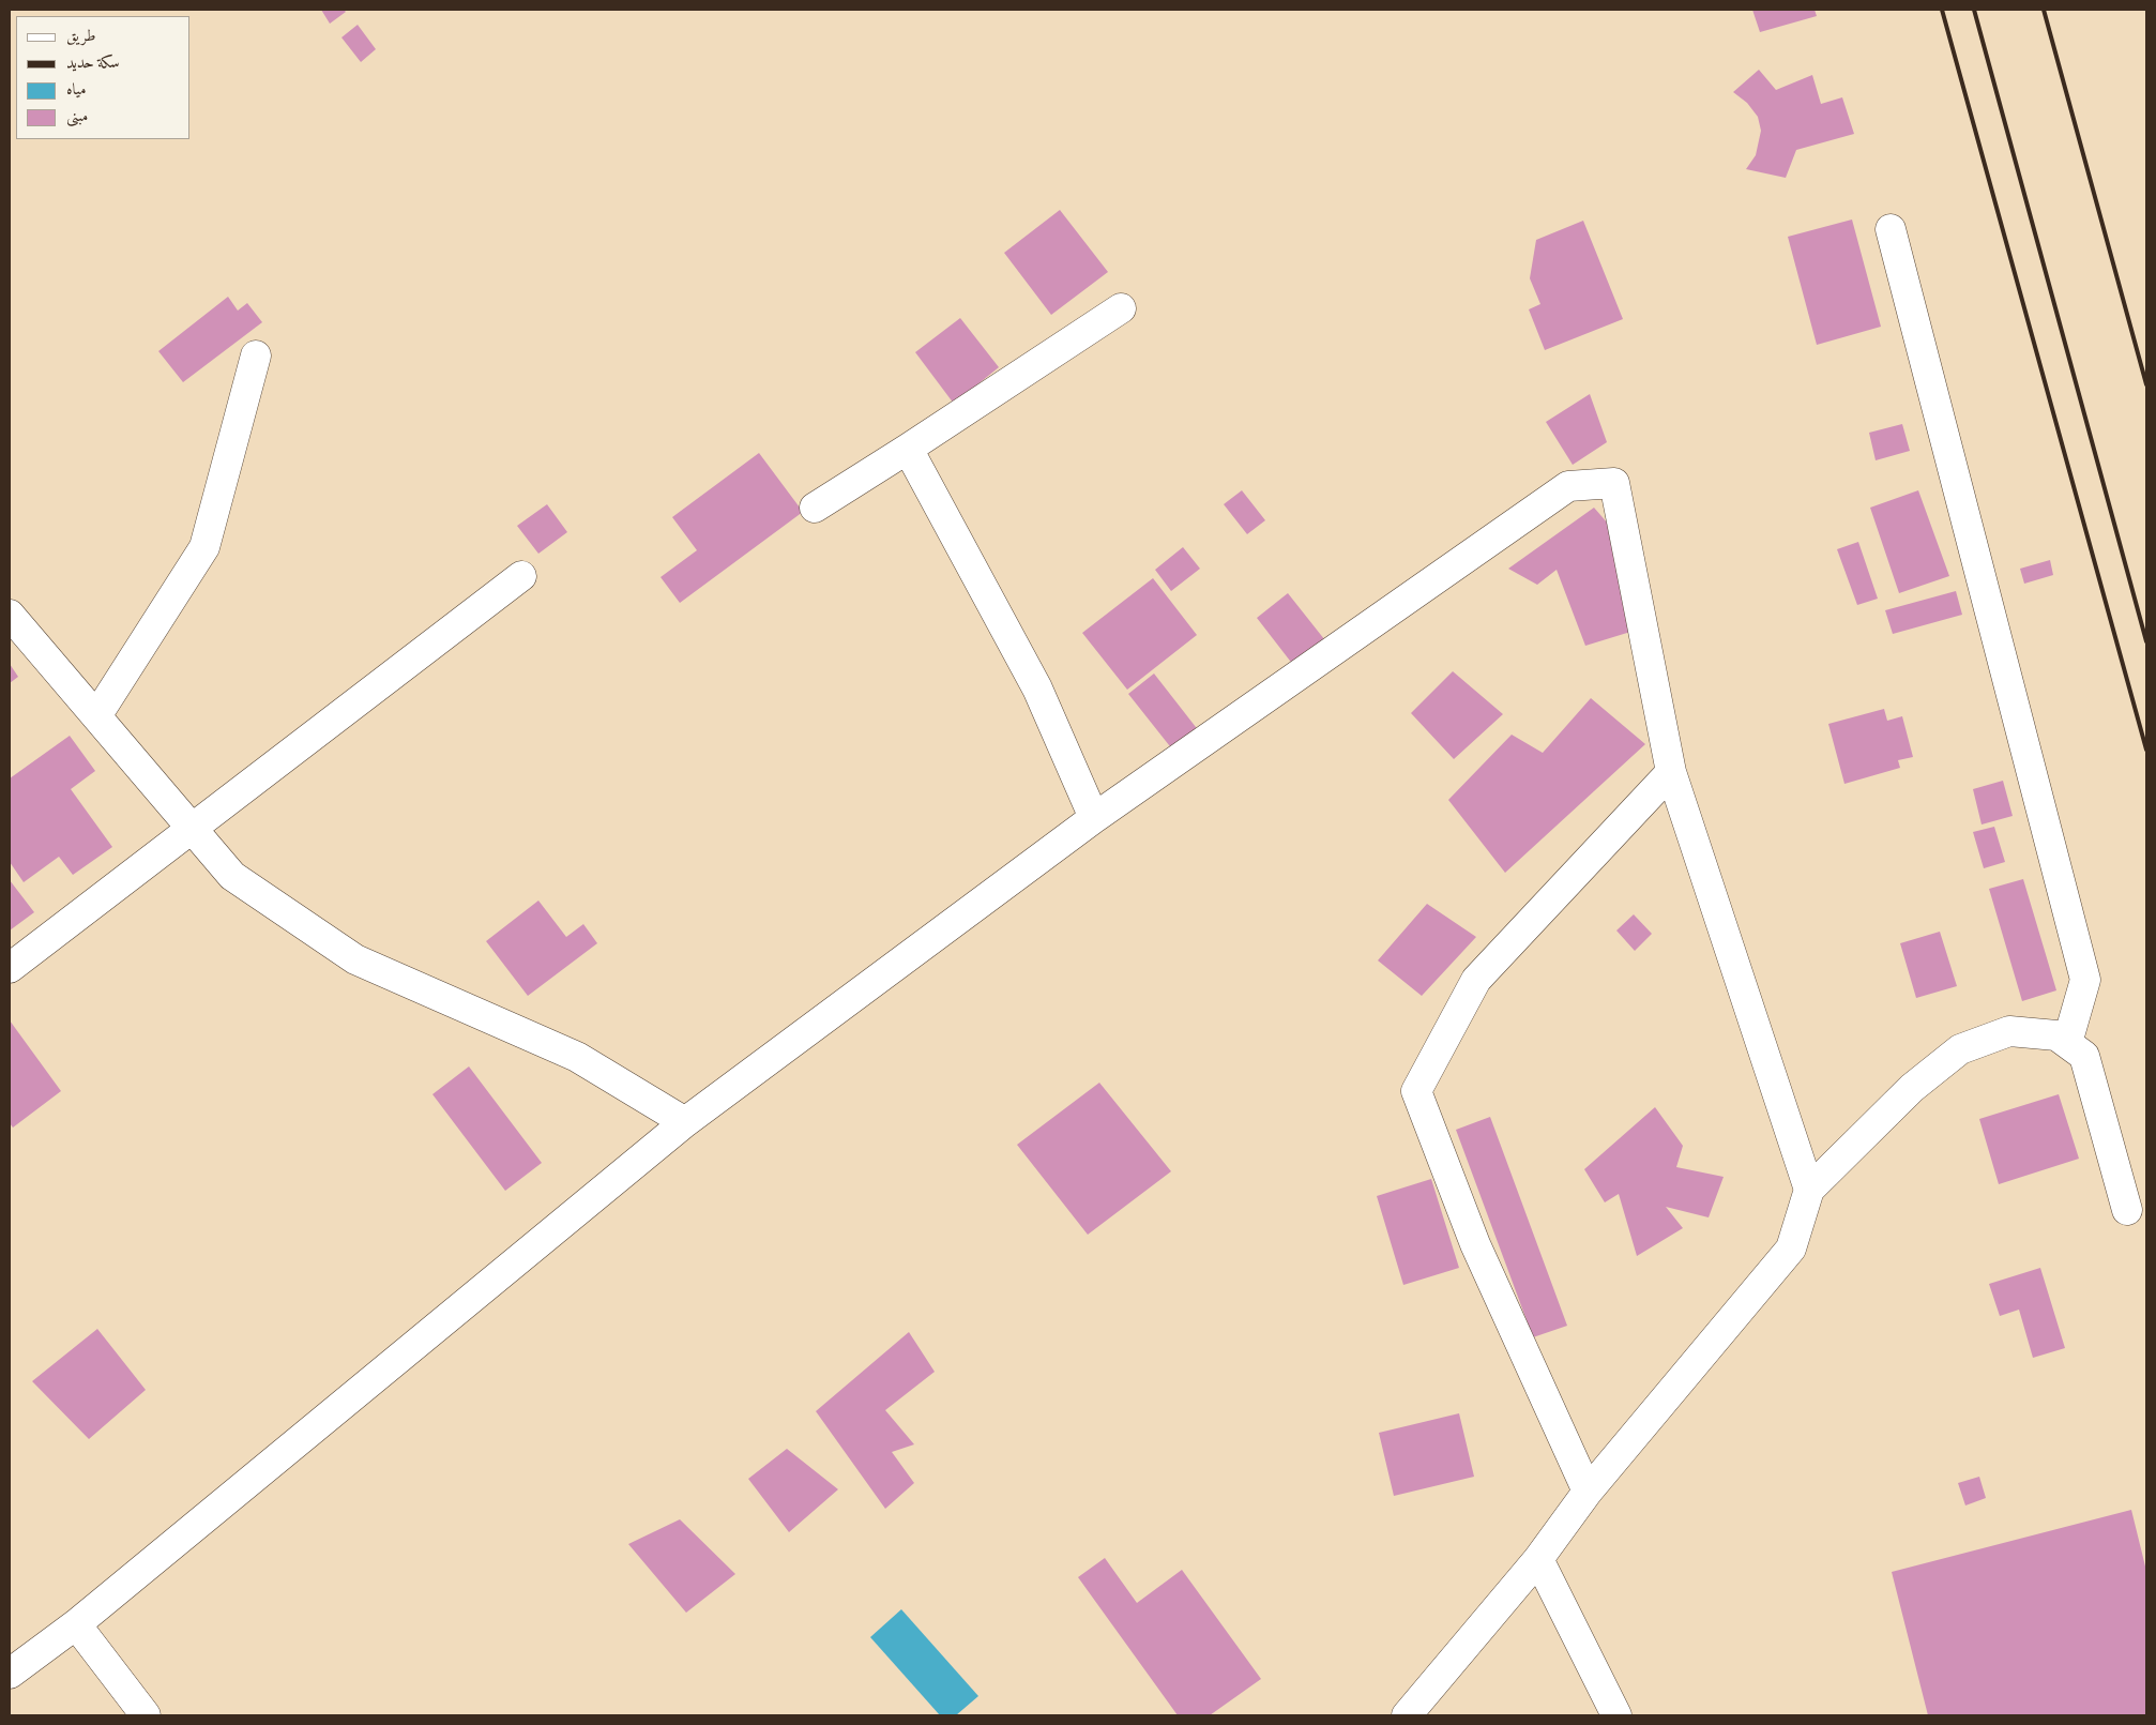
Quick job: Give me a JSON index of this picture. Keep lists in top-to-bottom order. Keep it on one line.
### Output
{"legend":["طريق","سكة حديد","مياه","مبنى"]}
